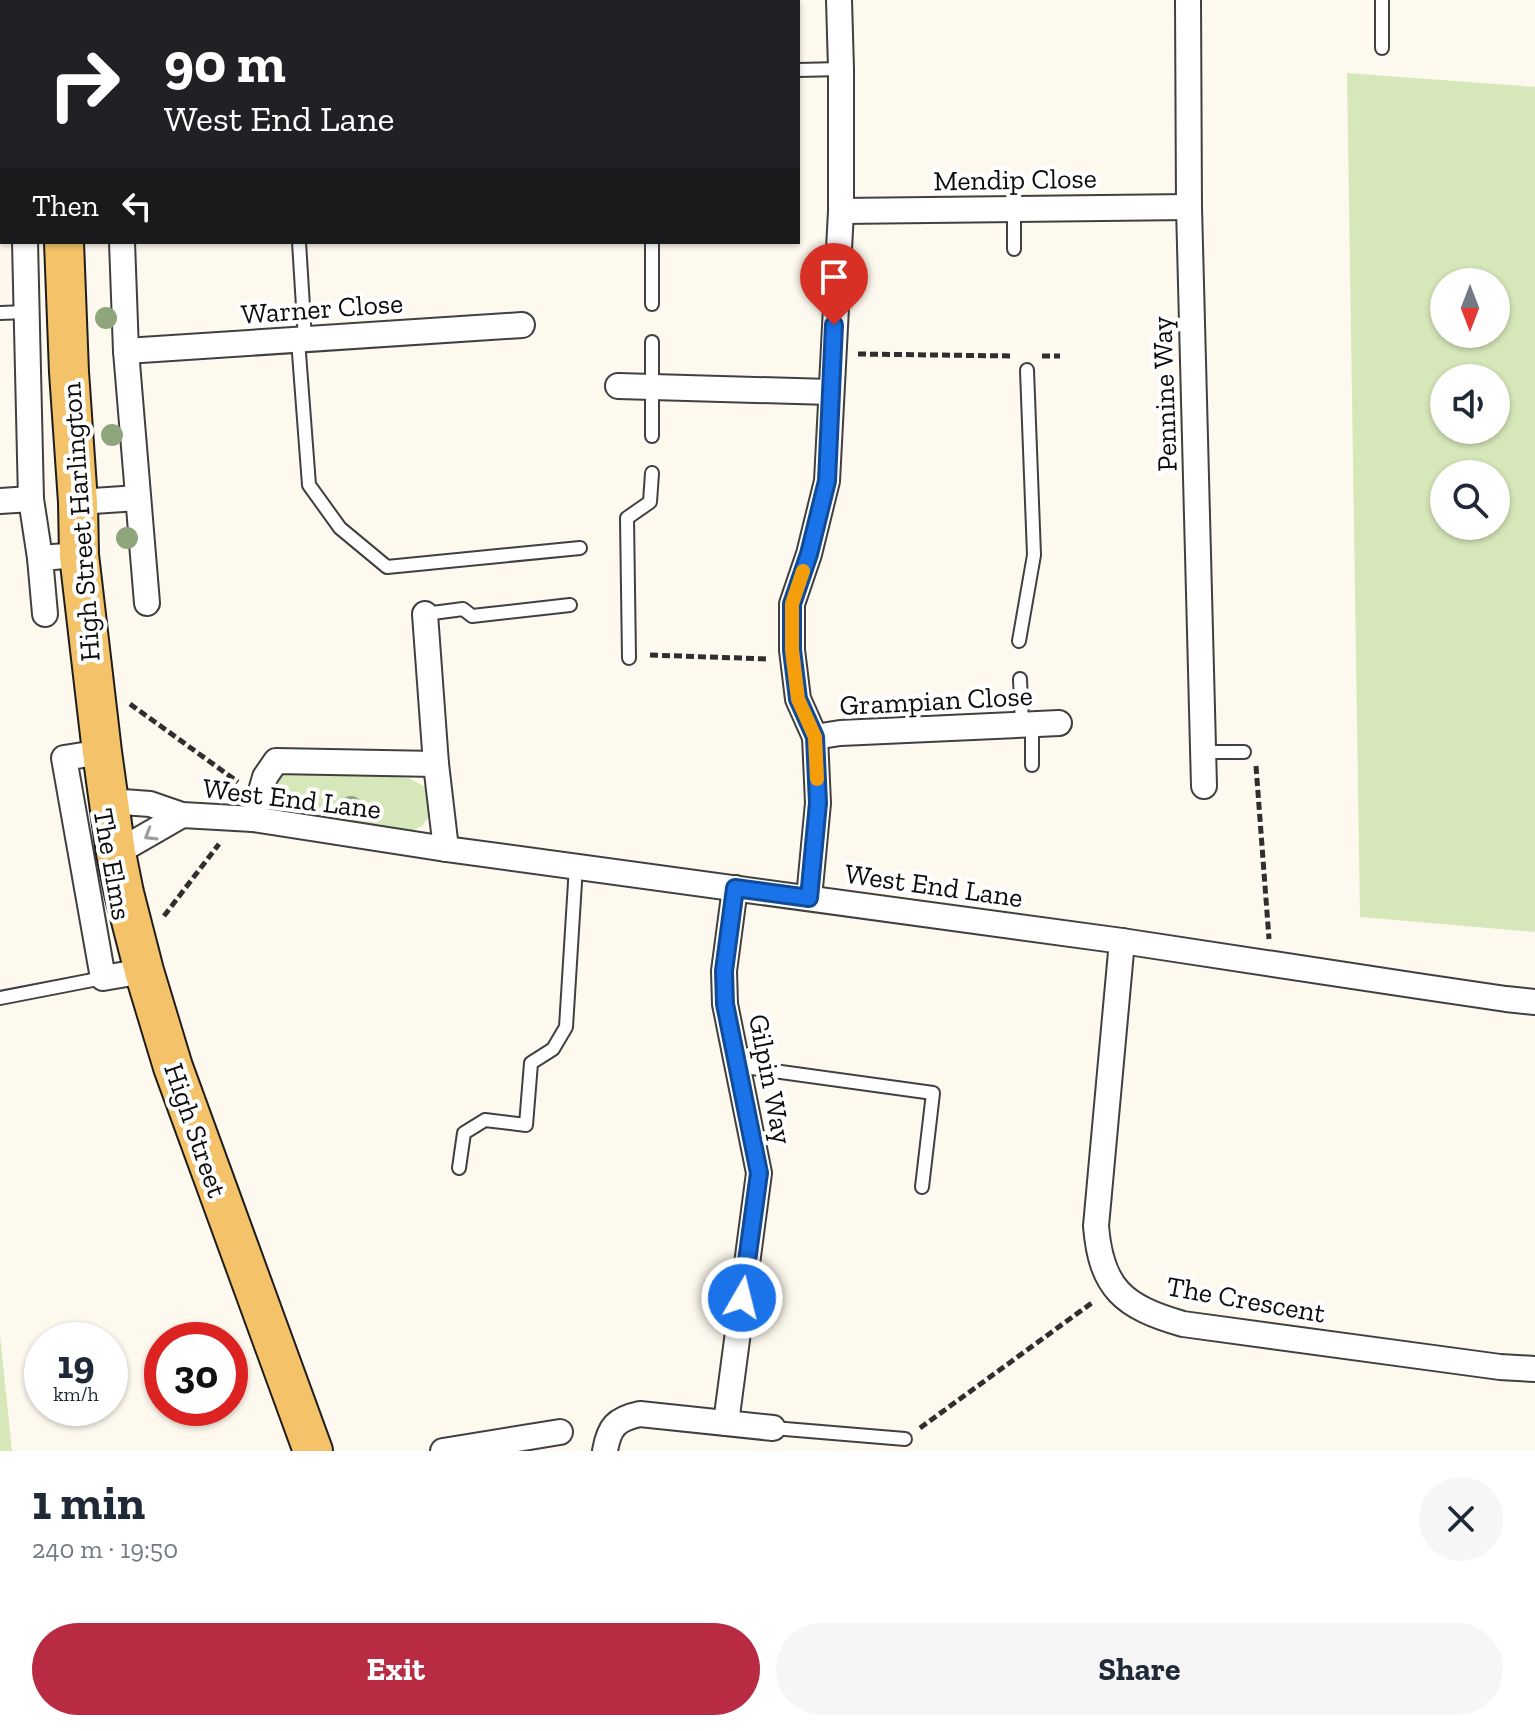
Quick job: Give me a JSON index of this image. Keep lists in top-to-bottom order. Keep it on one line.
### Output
{"streets":{"main road":["High Street Harlington","High Street"],"street":["Mendip Close","Warner Close","Pennine Way","Grampian Close","West End Lane","The Elms","Gilpin Way","The Crescent"]},"crossings":[["Mendip Close","Pennine Way"],["High Street Harlington","West End Lane"],["High Street Harlington","The Elms"],["High Street Harlington","High Street"],["West End Lane","Gilpin Way"],["West End Lane","High Street"],["West End Lane","The Crescent"]],"north":"bottom","page":{"turn":["90 m","West End Lane"],"then":"Then","speed":"19 km/h","limit":"30","heading":["1 min","240 m · 19:50"],"buttons":["Exit","Share"]}}
